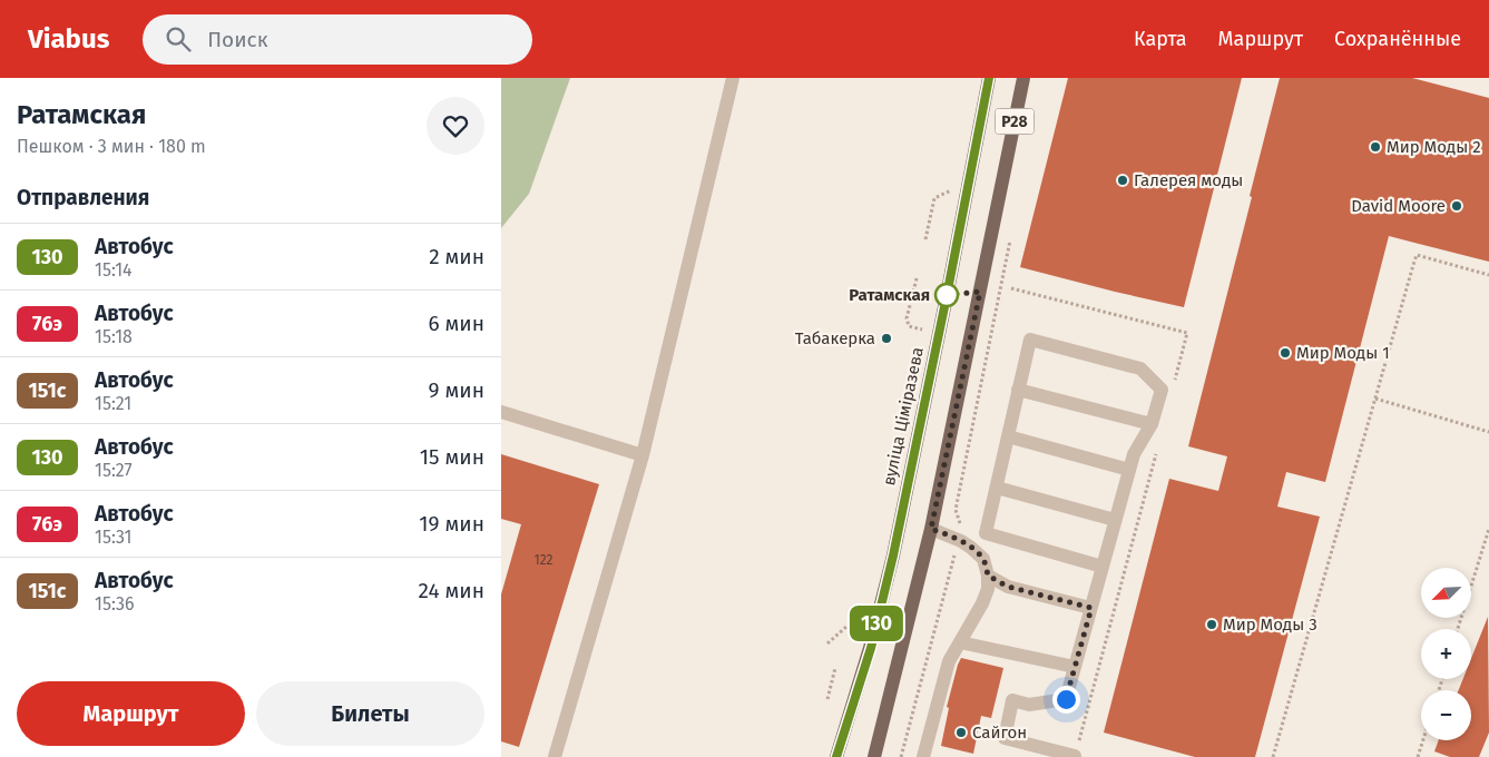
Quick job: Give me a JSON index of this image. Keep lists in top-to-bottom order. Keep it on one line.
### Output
{"streets":{"main road":["Р28","вуліца Ціміразева"]},"places":["Мир Моды 2","Галерея моды","David Moore","Ратамская","Табакерка","Мир Моды 1","Мир Моды 3","Сайгон"],"lines":["bus line 130"],"house_numbers":["122"],"north":"bottom left","page":{"header":"Viabus","search":"Поиск","nav":["Карта","Маршрут","Сохранённые"],"heading":[["Ратамская","Пешком · 3 мин · 180 m"],"Отправления"],"on_map":"130","list":[{"mark":"130","name":"Автобус","note":"15:14","value":"2 мин"},{"mark":"76э","name":"Автобус","note":"15:18","value":"6 мин"},{"mark":"151с","name":"Автобус","note":"15:21","value":"9 мин"},{"mark":"130","name":"Автобус","note":"15:27","value":"15 мин"},{"mark":"76э","name":"Автобус","note":"15:31","value":"19 мин"},{"mark":"151с","name":"Автобус","note":"15:36","value":"24 мин"}],"map_buttons":["+","−"],"buttons":["Маршрут","Билеты"]}}
